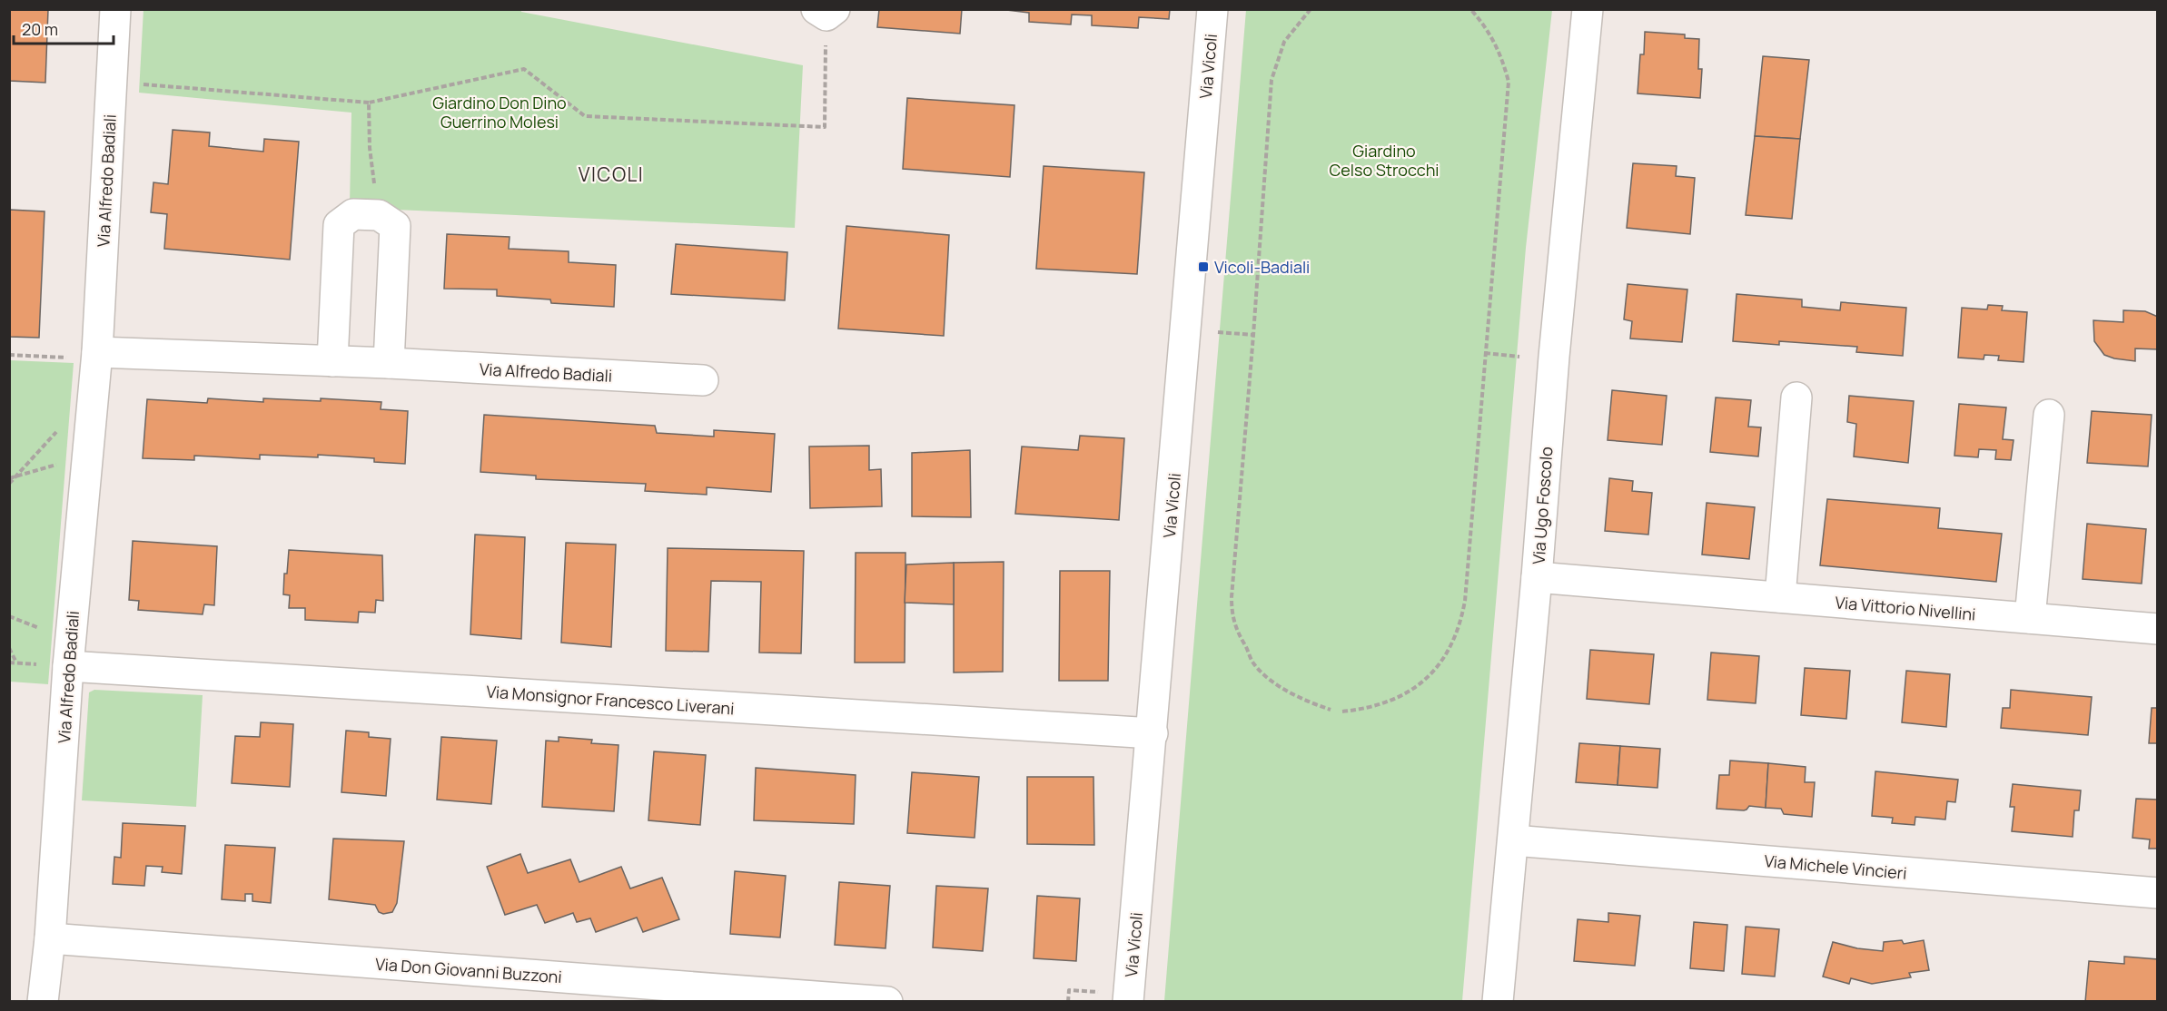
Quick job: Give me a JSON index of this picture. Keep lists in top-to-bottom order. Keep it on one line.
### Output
{"streets":{"street":["Via Vicoli","Via Alfredo Badiali","Via Ugo Foscolo","Via Vittorio Nivellini","Via Monsignor Francesco Liverani","Via Michele Vincieri","Via Don Giovanni Buzzoni"]},"crossings":[["Via Vicoli","Via Monsignor Francesco Liverani"],["Via Alfredo Badiali","Via Monsignor Francesco Liverani"],["Via Alfredo Badiali","Via Don Giovanni Buzzoni"],["Via Ugo Foscolo","Via Vittorio Nivellini"],["Via Ugo Foscolo","Via Michele Vincieri"]],"districts":["VICOLI"],"parks":["Giardino Don Dino Guerrino Molesi","Giardino Celso Strocchi"],"places":{"transit":["Vicoli-Badiali"]},"scale_bar":"20 m"}
